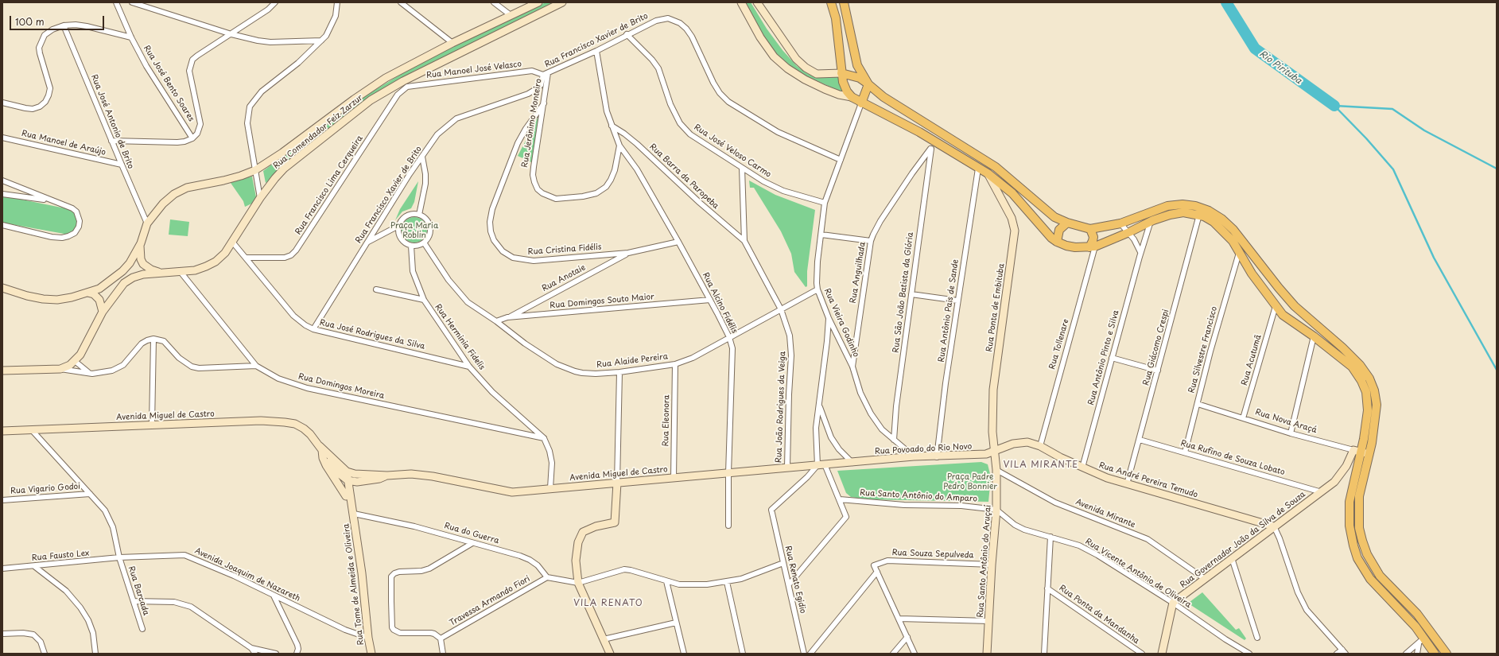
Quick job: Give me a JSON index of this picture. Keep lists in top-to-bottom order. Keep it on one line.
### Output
{"streets":{"street":["Rua Francisco Xavier de Brito","Rua Manoel José Velasco","Rua José Bento Soares","Rua José Antonio de Brito","Rua Jerônimo Monteiro","Rua Comendador Feiz Zarzur","Rua Manoel de Araújo","Rua José Veloso Carmo","Rua Barra da Paropeba","Rua Francisco Lima Cerqueira","Rua Cristina Fidélis","Rua Anguilhada","Rua Anotaie","Rua São João Batista da Glória","Rua Domingos Souto Maior","Rua Alcino Fidélis","Rua Ponta de Embituba","Rua Antônio Pais de Sande","Rua Vieira Godinho","Rua José Rodrigues da Silva","Rua Herminia Fidelis","Rua Tollenare","Rua Giácomo Crespi","Rua Silvestre Francisco","Rua Antônio Pinto e Silva","Rua Acutumã","Rua Alaide Pereira","Rua Domingos Moreira","Rua João Rodrigues da Veiga","Avenida Miguel de Castro","Rua Eleonora","Rua Nova Araçá","Rua Povoado do Rio Novo","Rua Rufino de Souza Lobato","Rua André Pereira Temudo","Rua Vigario Godoi","Rua Santo Antônio do Amparo","Avenida Mirante","Rua do Guerra","Rua Governador João da Silva de Souza","Rua Souza Sepulveda","Rua Fausto Lex","Rua Santo Antônio do Aruçaí","Rua Vicente Antônio de Oliveira","Avenida Joaquim de Nazareth","Rua Renato Egidio","Rua Tome de Almeida e Oliveira","Rua Barcada","Travessa Armando Fiori","Rua Ponta da Mandanha"]},"crossings":[["Rua Francisco Xavier de Brito","Rua Manoel José Velasco"],["Rua Francisco Xavier de Brito","Rua Jerônimo Monteiro"],["Rua Francisco Xavier de Brito","Rua José Veloso Carmo"],["Rua Francisco Xavier de Brito","Rua Vieira Godinho"],["Rua Francisco Xavier de Brito","Rua José Rodrigues da Silva"],["Rua Manoel José Velasco","Rua Jerônimo Monteiro"],["Rua Manoel José Velasco","Rua Comendador Feiz Zarzur"],["Rua Manoel José Velasco","Rua Francisco Lima Cerqueira"],["Rua José Antonio de Brito","Rua Comendador Feiz Zarzur"],["Rua José Antonio de Brito","Rua Manoel de Araújo"],["Rua Jerônimo Monteiro","Rua Cristina Fidélis"],["Rua Jerônimo Monteiro","Rua Alcino Fidélis"],["Rua Comendador Feiz Zarzur","Rua Francisco Lima Cerqueira"],["Rua Comendador Feiz Zarzur","Rua José Rodrigues da Silva"],["Rua Comendador Feiz Zarzur","Rua Domingos Moreira"],["Rua José Veloso Carmo","Rua Vieira Godinho"],["Rua José Veloso Carmo","Rua João Rodrigues da Veiga"],["Rua Barra da Paropeba","Rua João Rodrigues da Veiga"],["Rua Francisco Lima Cerqueira","Rua José Rodrigues da Silva"],["Rua Cristina Fidélis","Rua Anotaie"],["Rua Cristina Fidélis","Rua Alcino Fidélis"],["Rua Anguilhada","Rua São João Batista da Glória"],["Rua Anguilhada","Rua Vieira Godinho"],["Rua Anotaie","Rua Domingos Souto Maior"],["Rua São João Batista da Glória","Rua Vieira Godinho"],["Rua Domingos Souto Maior","Rua Alcino Fidélis"],["Rua Domingos Souto Maior","Rua Alaide Pereira"],["Rua Alcino Fidélis","Rua Alaide Pereira"],["Rua Alcino Fidélis","Avenida Miguel de Castro"],["Rua Ponta de Embituba","Rua André Pereira Temudo"],["Rua Ponta de Embituba","Rua Santo Antônio do Aruçaí"],["Rua Antônio Pais de Sande","Rua Povoado do Rio Novo"],["Rua Vieira Godinho","Rua Alaide Pereira"],["Rua Vieira Godinho","Rua Povoado do Rio Novo"],["Rua José Rodrigues da Silva","Rua Herminia Fidelis"],["Rua Herminia Fidelis","Rua Alaide Pereira"],["Rua Herminia Fidelis","Rua Domingos Moreira"],["Rua Herminia Fidelis","Avenida Miguel de Castro"],["Rua Tollenare","Rua André Pereira Temudo"],["Rua Giácomo Crespi","Rua Rufino de Souza Lobato"],["Rua Giácomo Crespi","Rua André Pereira Temudo"],["Rua Silvestre Francisco","Rua Nova Araçá"],["Rua Silvestre Francisco","Rua Rufino de Souza Lobato"],["Rua Antônio Pinto e Silva","Rua André Pereira Temudo"],["Rua Acutumã","Rua Nova Araçá"],["Rua Alaide Pereira","Rua João Rodrigues da Veiga"],["Rua Alaide Pereira","Rua Eleonora"],["Rua João Rodrigues da Veiga","Avenida Miguel de Castro"],["Avenida Miguel de Castro","Rua Eleonora"],["Avenida Miguel de Castro","Rua Povoado do Rio Novo"],["Avenida Miguel de Castro","Rua Renato Egidio"],["Avenida Miguel de Castro","Rua Tome de Almeida e Oliveira"],["Rua Nova Araçá","Rua Governador João da Silva de Souza"],["Rua Povoado do Rio Novo","Rua André Pereira Temudo"],["Rua Rufino de Souza Lobato","Rua Governador João da Silva de Souza"],["Rua André Pereira Temudo","Rua Governador João da Silva de Souza"],["Rua André Pereira Temudo","Rua Santo Antônio do Aruçaí"],["Rua Santo Antônio do Amparo","Rua Santo Antônio do Aruçaí"],["Rua Santo Antônio do Amparo","Rua Vicente Antônio de Oliveira"],["Avenida Mirante","Rua Governador João da Silva de Souza"],["Avenida Mirante","Rua Santo Antônio do Aruçaí"],["Rua do Guerra","Rua Tome de Almeida e Oliveira"],["Rua do Guerra","Travessa Armando Fiori"],["Rua Governador João da Silva de Souza","Rua Vicente Antônio de Oliveira"],["Rua Souza Sepulveda","Rua Santo Antônio do Aruçaí"],["Rua Fausto Lex","Avenida Joaquim de Nazareth"],["Rua Fausto Lex","Rua Barcada"],["Rua Santo Antônio do Aruçaí","Rua Vicente Antônio de Oliveira"],["Avenida Joaquim de Nazareth","Rua Tome de Almeida e Oliveira"],["Avenida Joaquim de Nazareth","Rua Barcada"]],"districts":["VILA MIRANTE","VILA RENATO"],"water":["Rio Pirituba"],"parks":["Praça Maria Roblin","Praça Padre Pedro Bonnier"],"scale_bar":"100 m"}
